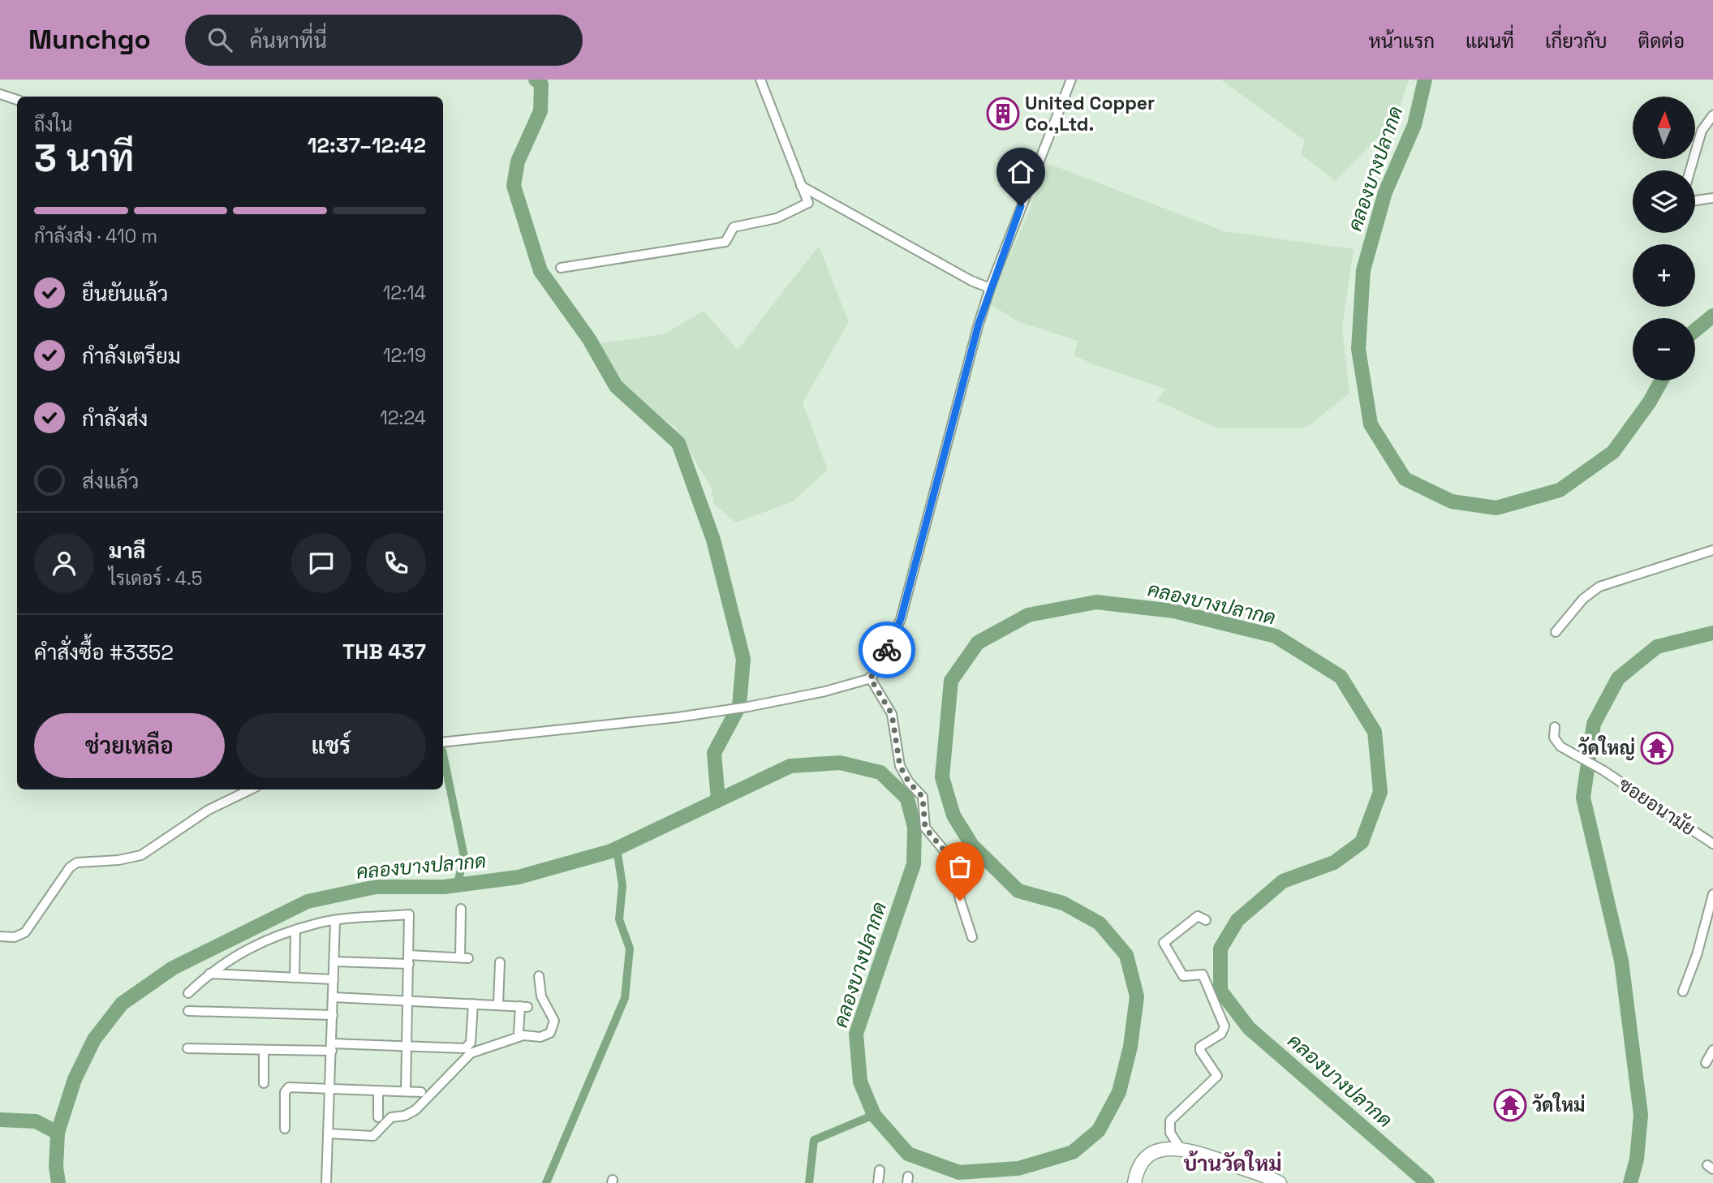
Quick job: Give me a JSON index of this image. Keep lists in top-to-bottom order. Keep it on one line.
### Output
{"streets":{"street":["ซอยอนามัย"]},"districts":["บ้านวัดใหม่"],"water":["คลองบางปลากด"],"places":{"building":["United Copper Co.,Ltd."],"temple":["วัดใหญ่","วัดใหม่"]},"north":"top","page":{"header":"Munchgo","search":"ค้นหาที่นี่","nav":["หน้าแรก","แผนที่","เกี่ยวกับ","ติดต่อ"],"map_buttons":["+","−"],"heading":["3 นาที","ถึงใน","12:37–12:42"],"panel":["มาลี","ไรเดอร์ · 4.5","คำสั่งซื้อ #3352","THB 437"],"bar":"กำลังส่ง · 410 m","list":[["ยืนยันแล้ว","12:14"],["กำลังเตรียม","12:19"],["กำลังส่ง","12:24"],"ส่งแล้ว"],"buttons":["ช่วยเหลือ","แชร์"]}}
